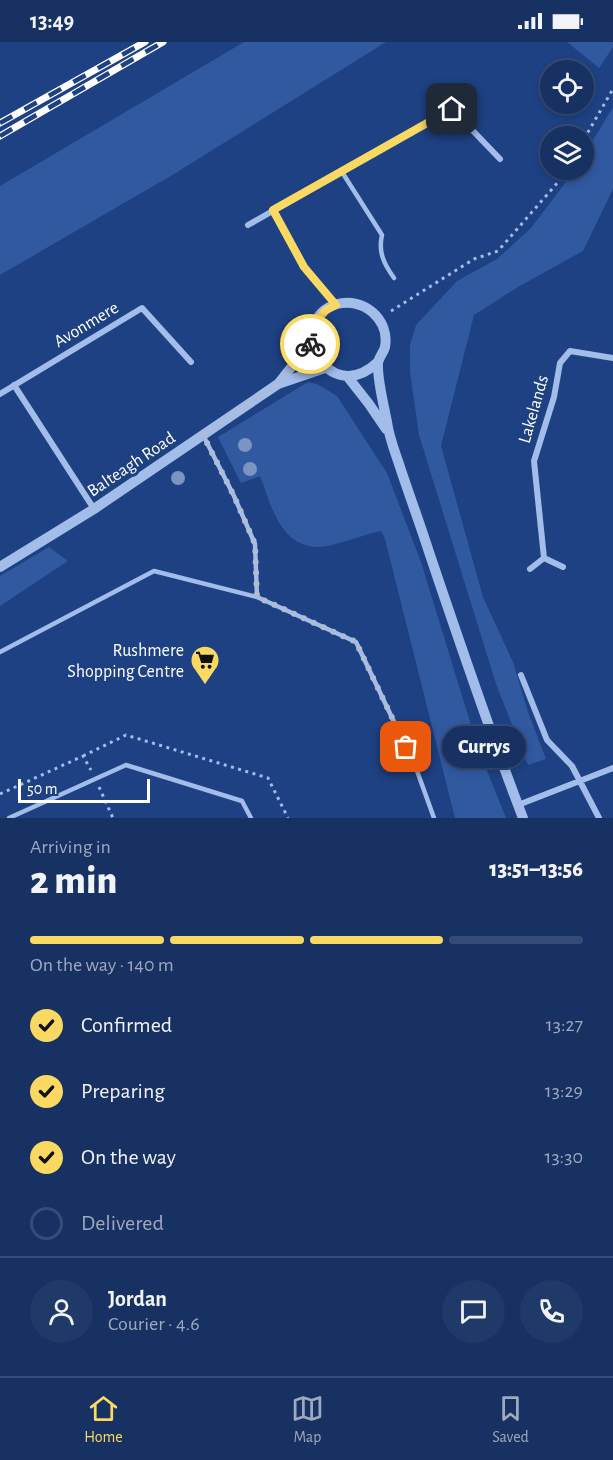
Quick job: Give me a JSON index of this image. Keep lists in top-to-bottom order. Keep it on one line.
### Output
{"streets":{"street":["Avonmere","Lakelands","Balteagh Road"]},"places":{"supermarket":["Rushmere Shopping Centre"],"other":["Currys"]},"scale_bar":"50 m","page":{"status":"13:49","bubble":"Currys","scale":"50 m","heading":["2 min","Arriving in","13:51–13:56"],"panel":["Jordan","Courier · 4.6"],"bar":"On the way · 140 m","list":[["Confirmed","13:27"],["Preparing","13:29"],["On the way","13:30"],"Delivered"],"tabs":["Home","Map","Saved"]}}
